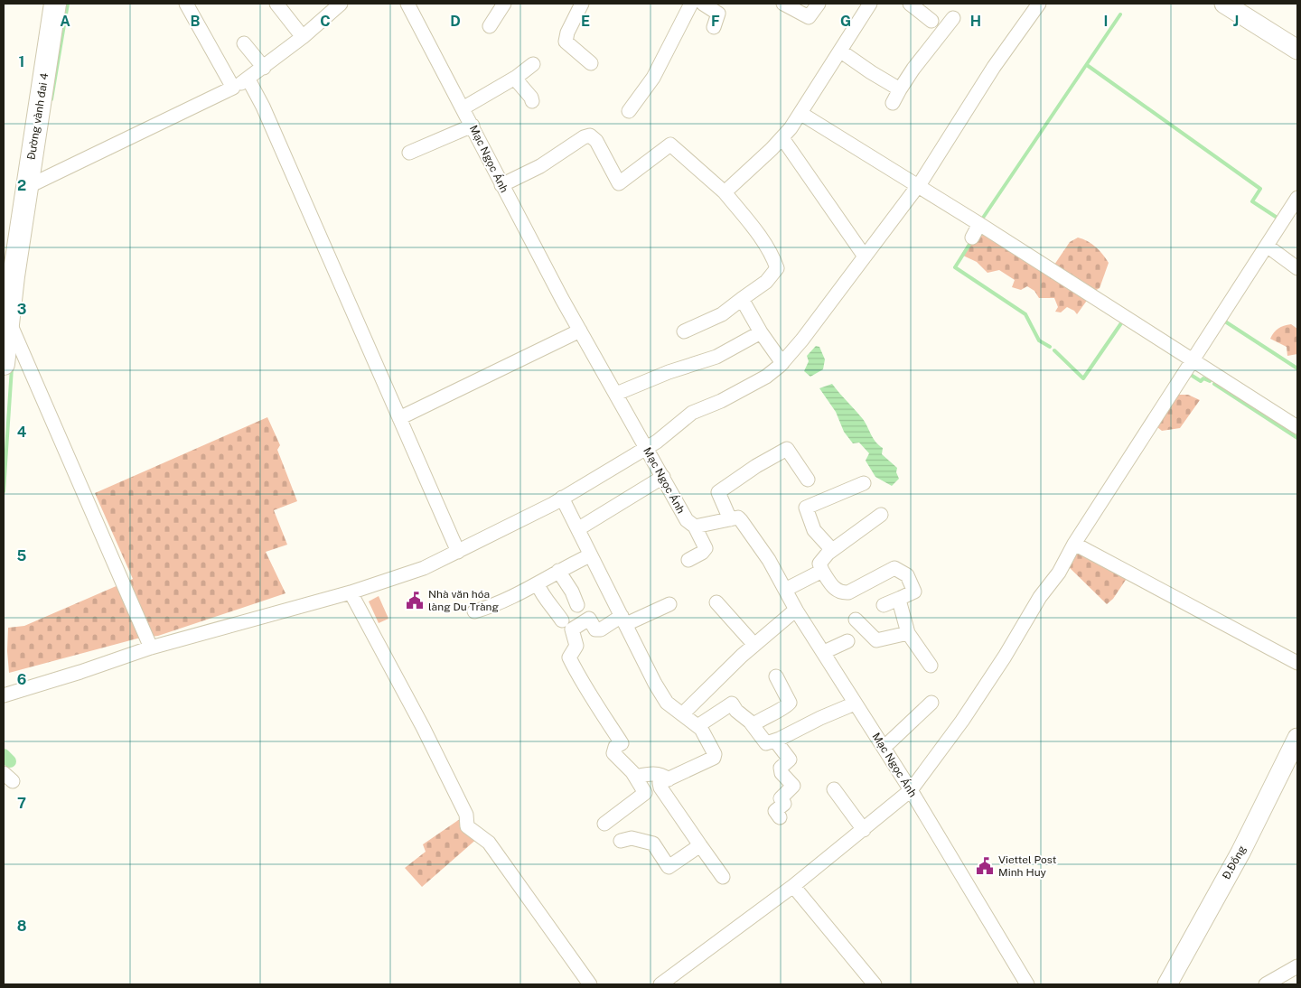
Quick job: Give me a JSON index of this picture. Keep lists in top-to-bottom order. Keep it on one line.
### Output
{"streets":{"main road":["Đường vành đai 4"],"street":["Mạc Ngọc Ánh","Đ.Đồng"]},"places":{"public building":["Nhà văn hóa làng Du Tràng","Viettel Post Minh Huy"]},"grid":{"columns":["A","B","C","D","E","F","G","H","I","J"],"rows":["1","2","3","4","5","6","7","8"]}}
